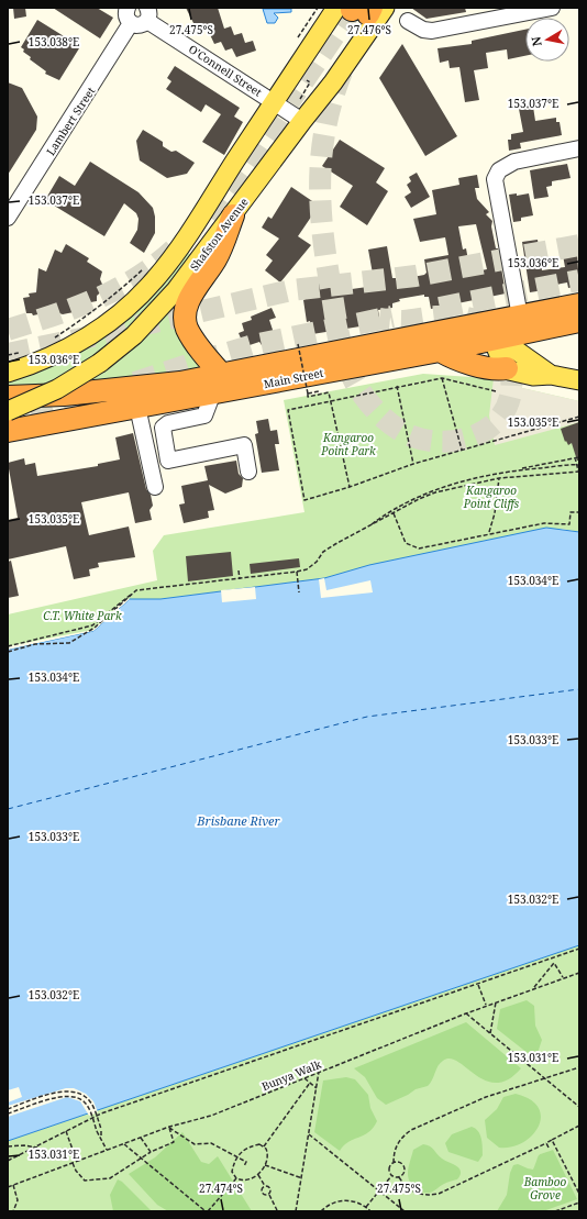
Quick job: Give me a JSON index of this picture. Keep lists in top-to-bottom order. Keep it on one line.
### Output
{"streets":{"highway":["Main Street"],"main road":["Shafston Avenue"],"street":["O'Connell Street","Lambert Street"],"path":["Bunya Walk"]},"crossings":[["O'Connell Street","Shafston Avenue"]],"water":["Brisbane River"],"parks":["Kangaroo Point Park","Kangaroo Point Cliffs","C.T. White Park","Bamboo Grove"],"north":"left","coordinates":["27.475°S","27.476°S","153.038°E","153.037°E","153.036°E","153.035°E","153.034°E","153.033°E","153.032°E","153.031°E","27.474°S"]}
